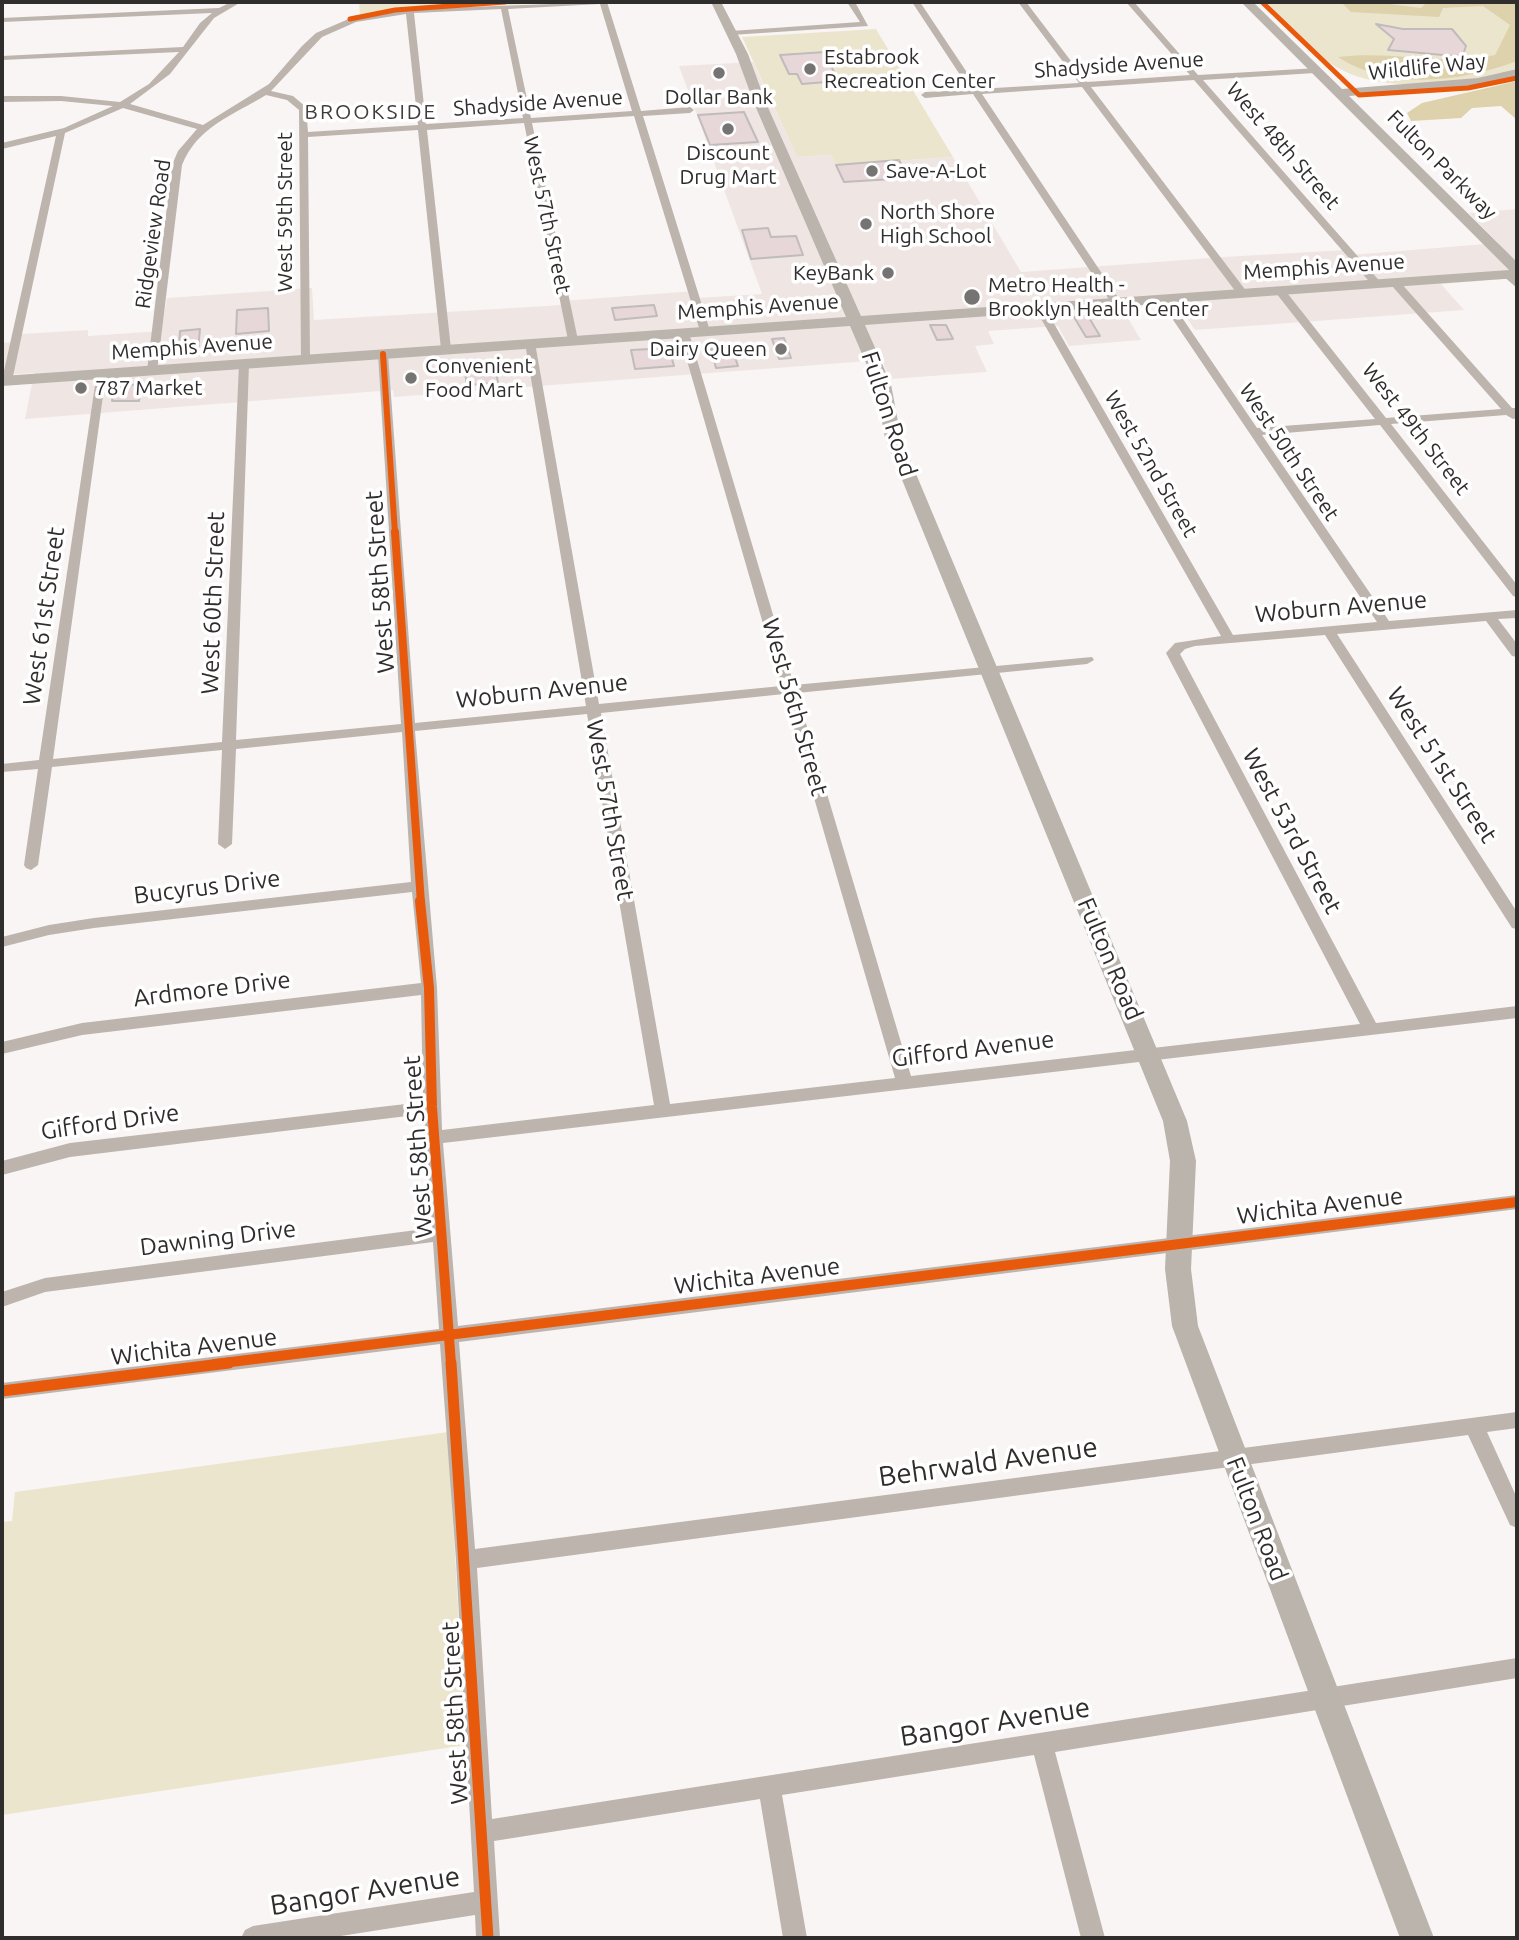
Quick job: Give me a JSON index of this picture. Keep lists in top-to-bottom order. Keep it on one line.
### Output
{"streets":{"main road":["Wildlife Way","Fulton Parkway","Memphis Avenue","Fulton Road"],"street":["Shadyside Avenue","West 48th Street","West 59th Street","West 57th Street","Ridgeview Road","West 49th Street","West 50th Street","West 52nd Street","West 58th Street","West 60th Street","Woburn Avenue","West 61st Street","West 56th Street","West 51st Street","West 53rd Street","Bucyrus Drive","Ardmore Drive","Gifford Avenue","Gifford Drive","Wichita Avenue","Dawning Drive","Behrwald Avenue","Bangor Avenue"]},"crossings":[["Shadyside Avenue","West 48th Street"],["Shadyside Avenue","Fulton Parkway"],["Shadyside Avenue","West 59th Street"],["Shadyside Avenue","West 57th Street"],["Wildlife Way","Fulton Parkway"],["West 48th Street","Memphis Avenue"],["Fulton Parkway","Memphis Avenue"],["West 59th Street","Ridgeview Road"],["West 59th Street","Memphis Avenue"],["West 57th Street","Ridgeview Road"],["West 57th Street","Memphis Avenue"],["West 57th Street","Woburn Avenue"],["West 57th Street","Gifford Avenue"],["Ridgeview Road","Memphis Avenue"],["Memphis Avenue","Fulton Road"],["Memphis Avenue","West 49th Street"],["Memphis Avenue","West 50th Street"],["Memphis Avenue","West 52nd Street"],["Memphis Avenue","West 58th Street"],["Memphis Avenue","West 60th Street"],["Memphis Avenue","West 61st Street"],["Memphis Avenue","West 56th Street"],["Fulton Road","Woburn Avenue"],["Fulton Road","Gifford Avenue"],["Fulton Road","Wichita Avenue"],["Fulton Road","Behrwald Avenue"],["Fulton Road","Bangor Avenue"],["West 50th Street","Woburn Avenue"],["West 52nd Street","Woburn Avenue"],["West 58th Street","Woburn Avenue"],["West 58th Street","Bucyrus Drive"],["West 58th Street","Ardmore Drive"],["West 58th Street","Gifford Avenue"],["West 58th Street","Gifford Drive"],["West 58th Street","Wichita Avenue"],["West 58th Street","Dawning Drive"],["West 58th Street","Behrwald Avenue"],["West 58th Street","Bangor Avenue"],["West 60th Street","Woburn Avenue"],["Woburn Avenue","West 61st Street"],["Woburn Avenue","West 56th Street"],["Woburn Avenue","West 51st Street"],["Woburn Avenue","West 53rd Street"],["West 56th Street","Gifford Avenue"],["West 53rd Street","Gifford Avenue"]],"districts":["BROOKSIDE"],"places":["Estabrook Recreation Center","Dollar Bank","Discount Drug Mart","Save-A-Lot","North Shore High School","KeyBank","Metro Health - Brooklyn Health Center","Dairy Queen","Convenient Food Mart","787 Market"]}
